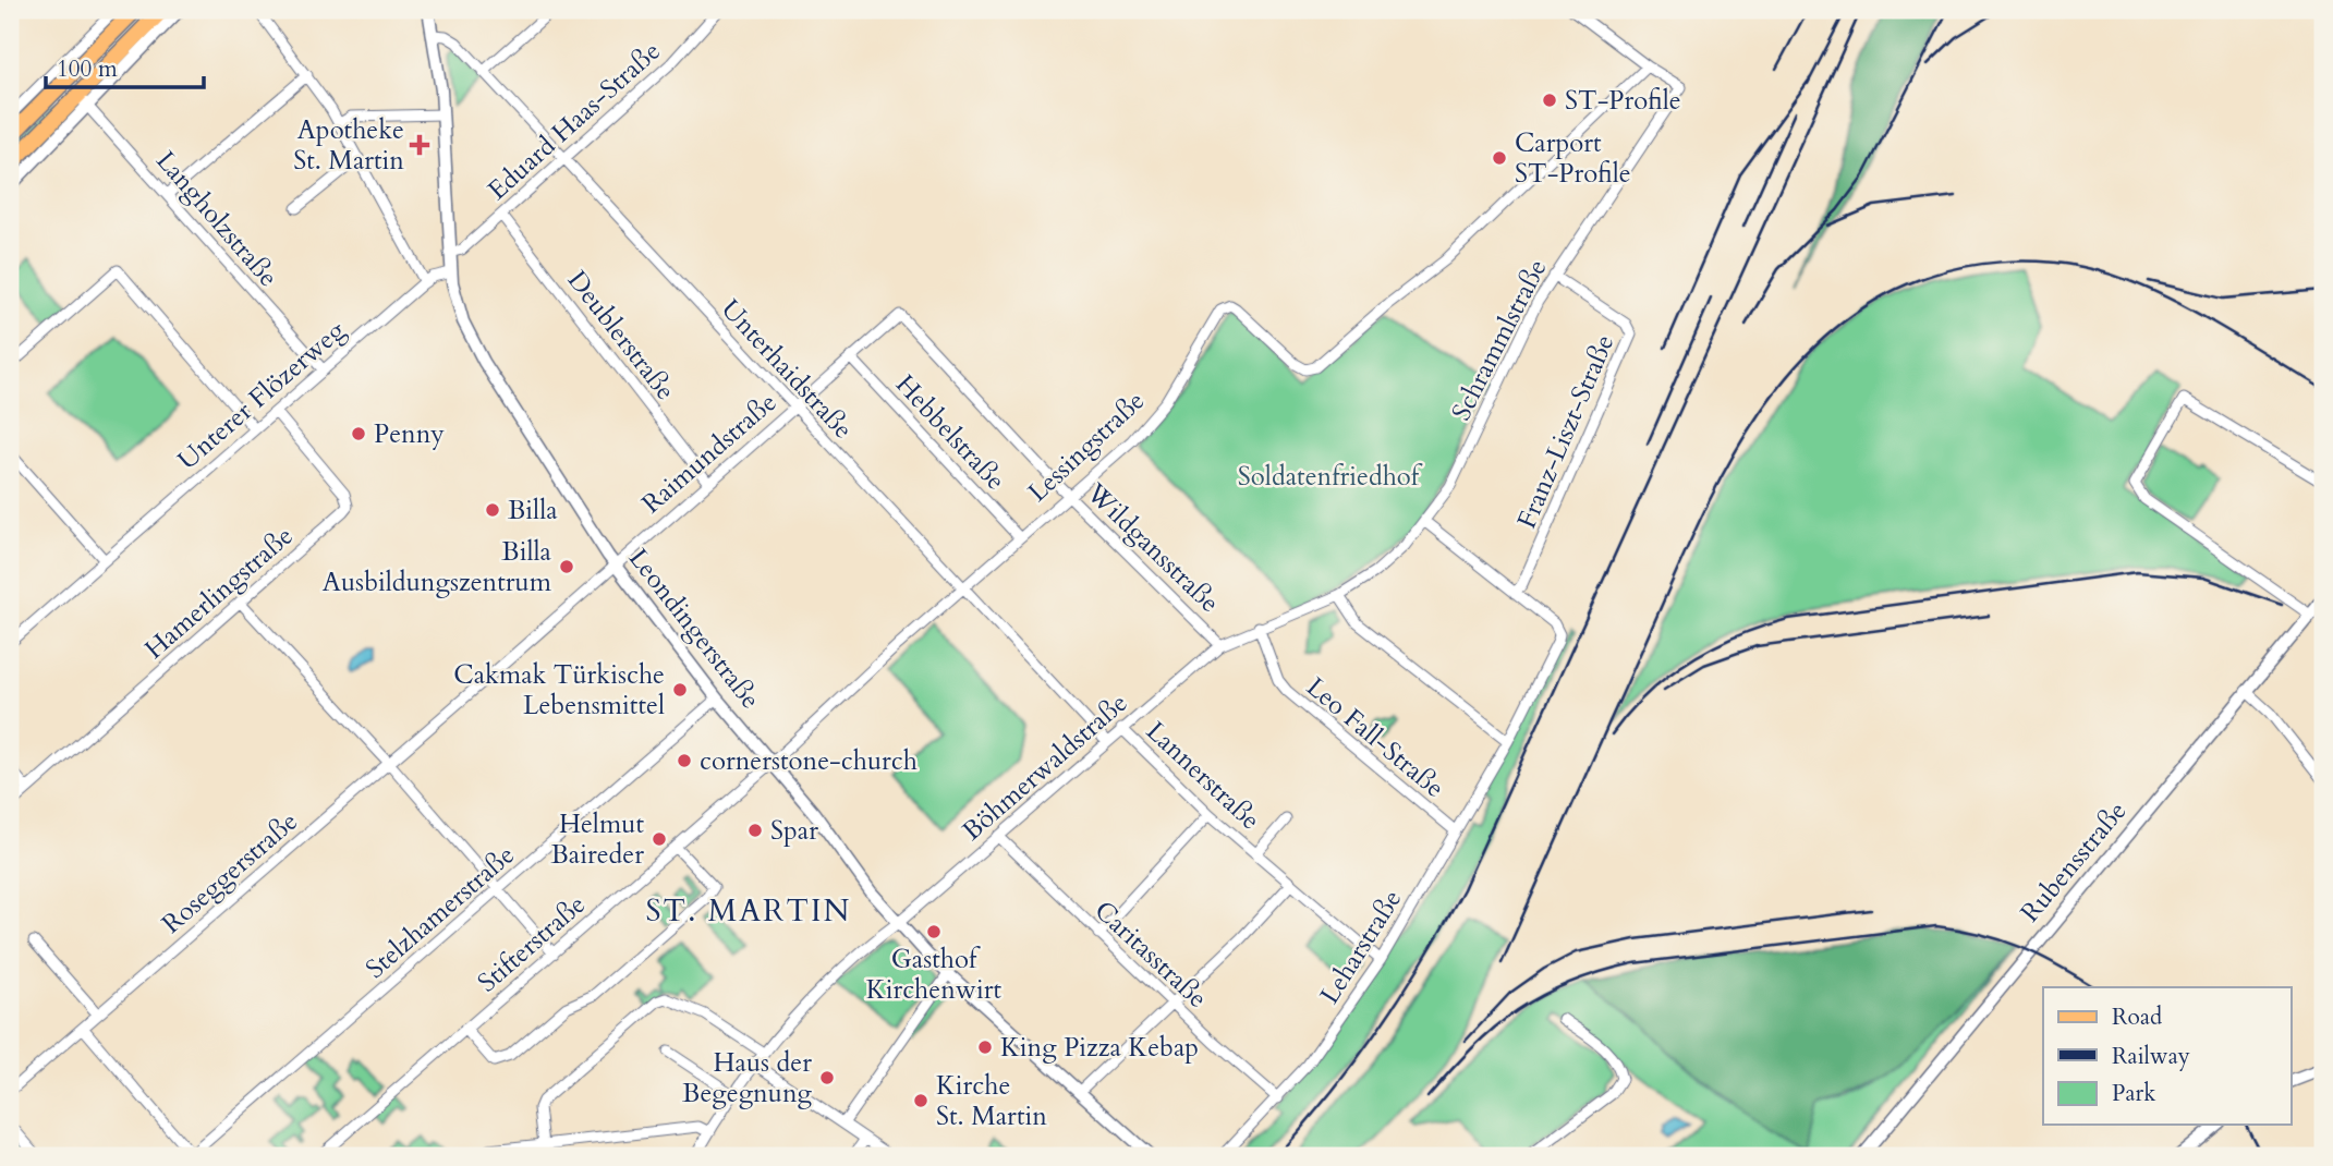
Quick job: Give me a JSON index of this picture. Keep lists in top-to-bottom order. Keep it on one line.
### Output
{"streets":{"street":["Eduard Haas-Straße","Langholzstraße","Deublerstraße","Schrammlstraße","Unterhaidstraße","Unterer Flözerweg","Franz-Liszt-Straße","Hebbelstraße","Lessingstraße","Raimundstraße","Wildgansstraße","Hamerlingstraße","Leondingerstraße","Leo Fall-Straße","Böhmerwaldstraße","Lannerstraße","Rubensstraße","Roseggerstraße","Stelzhamerstraße","Stifterstraße","Leharstraße","Caritasstraße"]},"crossings":[["Eduard Haas-Straße","Deublerstraße"],["Eduard Haas-Straße","Unterhaidstraße"],["Eduard Haas-Straße","Leondingerstraße"],["Langholzstraße","Unterer Flözerweg"],["Deublerstraße","Raimundstraße"],["Schrammlstraße","Franz-Liszt-Straße"],["Schrammlstraße","Lessingstraße"],["Schrammlstraße","Wildgansstraße"],["Schrammlstraße","Leo Fall-Straße"],["Schrammlstraße","Böhmerwaldstraße"],["Schrammlstraße","Leharstraße"],["Unterhaidstraße","Lessingstraße"],["Unterhaidstraße","Raimundstraße"],["Unterhaidstraße","Leondingerstraße"],["Unterhaidstraße","Böhmerwaldstraße"],["Unterer Flözerweg","Hamerlingstraße"],["Unterer Flözerweg","Leondingerstraße"],["Franz-Liszt-Straße","Leharstraße"],["Hebbelstraße","Lessingstraße"],["Hebbelstraße","Raimundstraße"],["Lessingstraße","Wildgansstraße"],["Lessingstraße","Leondingerstraße"],["Lessingstraße","Stifterstraße"],["Raimundstraße","Wildgansstraße"],["Raimundstraße","Leondingerstraße"],["Raimundstraße","Roseggerstraße"],["Wildgansstraße","Böhmerwaldstraße"],["Leondingerstraße","Böhmerwaldstraße"],["Leondingerstraße","Roseggerstraße"],["Leondingerstraße","Stelzhamerstraße"],["Leondingerstraße","Stifterstraße"],["Leo Fall-Straße","Leharstraße"],["Böhmerwaldstraße","Lannerstraße"],["Böhmerwaldstraße","Caritasstraße"],["Lannerstraße","Leharstraße"],["Leharstraße","Caritasstraße"]],"districts":["ST. MARTIN"],"parks":["Soldatenfriedhof"],"places":{"other":["ST-Profile","Carport ST-Profile","Penny","Billa","Billa Ausbildungszentrum","Cakmak Türkische Lebensmittel","cornerstone-church","Spar","Helmut Baireder","Gasthof Kirchenwirt","King Pizza Kebap","Haus der Begegnung","Kirche St. Martin"],"health":["Apotheke St. Martin"]},"legend":["Road","Railway","Park"],"scale_bar":"100 m"}
